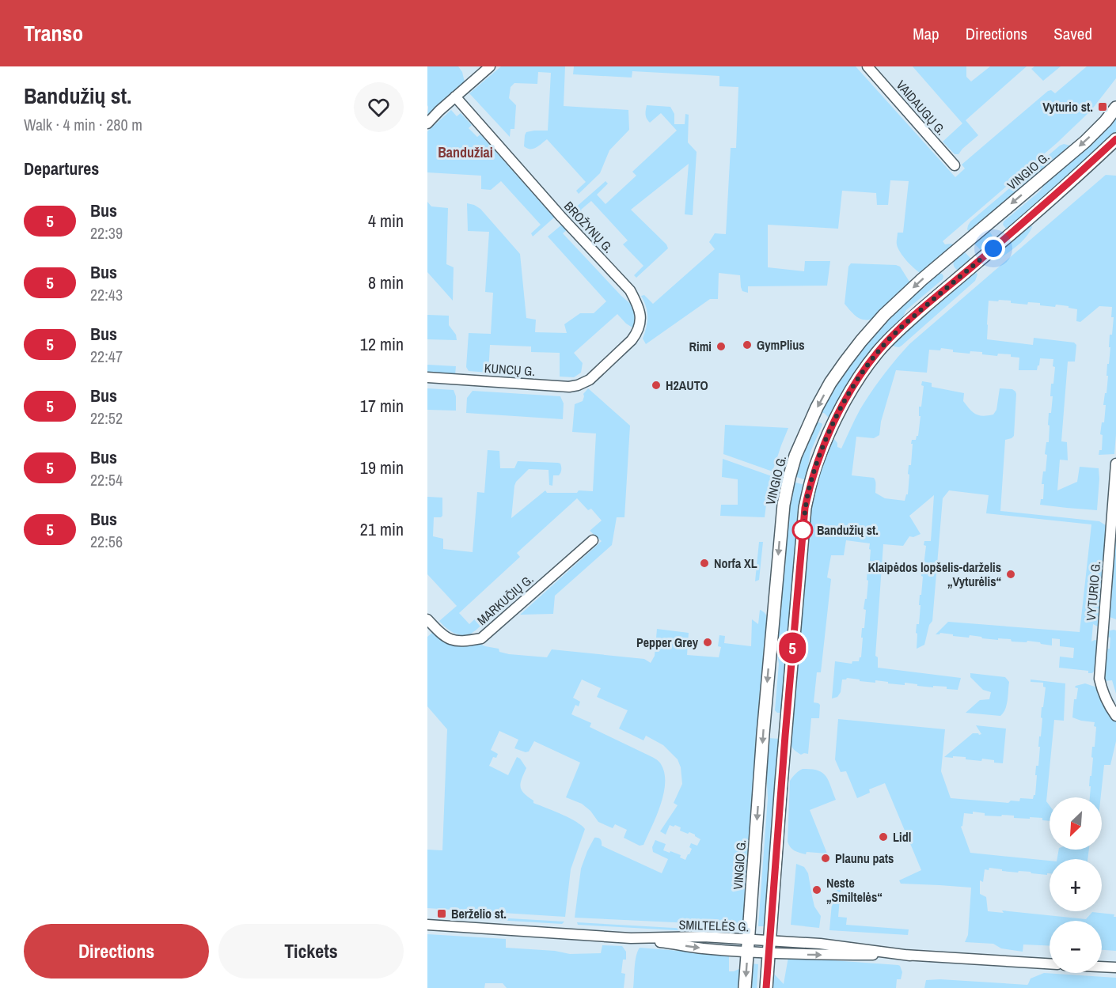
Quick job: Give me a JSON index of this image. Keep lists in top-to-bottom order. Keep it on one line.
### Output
{"streets":{"main road":["VINGIO G."],"street":["VAIDAUGŲ G.","BROŽYNŲ G.","KUNCŲ G.","VYTURIO G.","MARKUČIŲ G.","SMILTELĖS G."]},"crossings":[["VINGIO G.","SMILTELĖS G."],["BROŽYNŲ G.","KUNCŲ G."]],"districts":["Bandužiai"],"places":{"transit":["Vyturio st.","Berželio st."],"other":["GymPlius","Rimi","H2AUTO","Bandužių st.","Norfa XL","Klaipėdos lopšelis-darželis „Vyturėlis“","Pepper Grey","Lidl","Plaunu pats","Neste „Smiltelės“"]},"lines":["bus line 5"],"north":"bottom left","page":{"header":"Transo","nav":["Map","Directions","Saved"],"heading":[["Bandužių st.","Walk · 4 min · 280 m"],"Departures"],"on_map":"5","list":[{"mark":"5","name":"Bus","note":"22:39","value":"4 min"},{"mark":"5","name":"Bus","note":"22:43","value":"8 min"},{"mark":"5","name":"Bus","note":"22:47","value":"12 min"},{"mark":"5","name":"Bus","note":"22:52","value":"17 min"},{"mark":"5","name":"Bus","note":"22:54","value":"19 min"},{"mark":"5","name":"Bus","note":"22:56","value":"21 min"}],"map_buttons":["+","−"],"buttons":["Directions","Tickets"]}}
